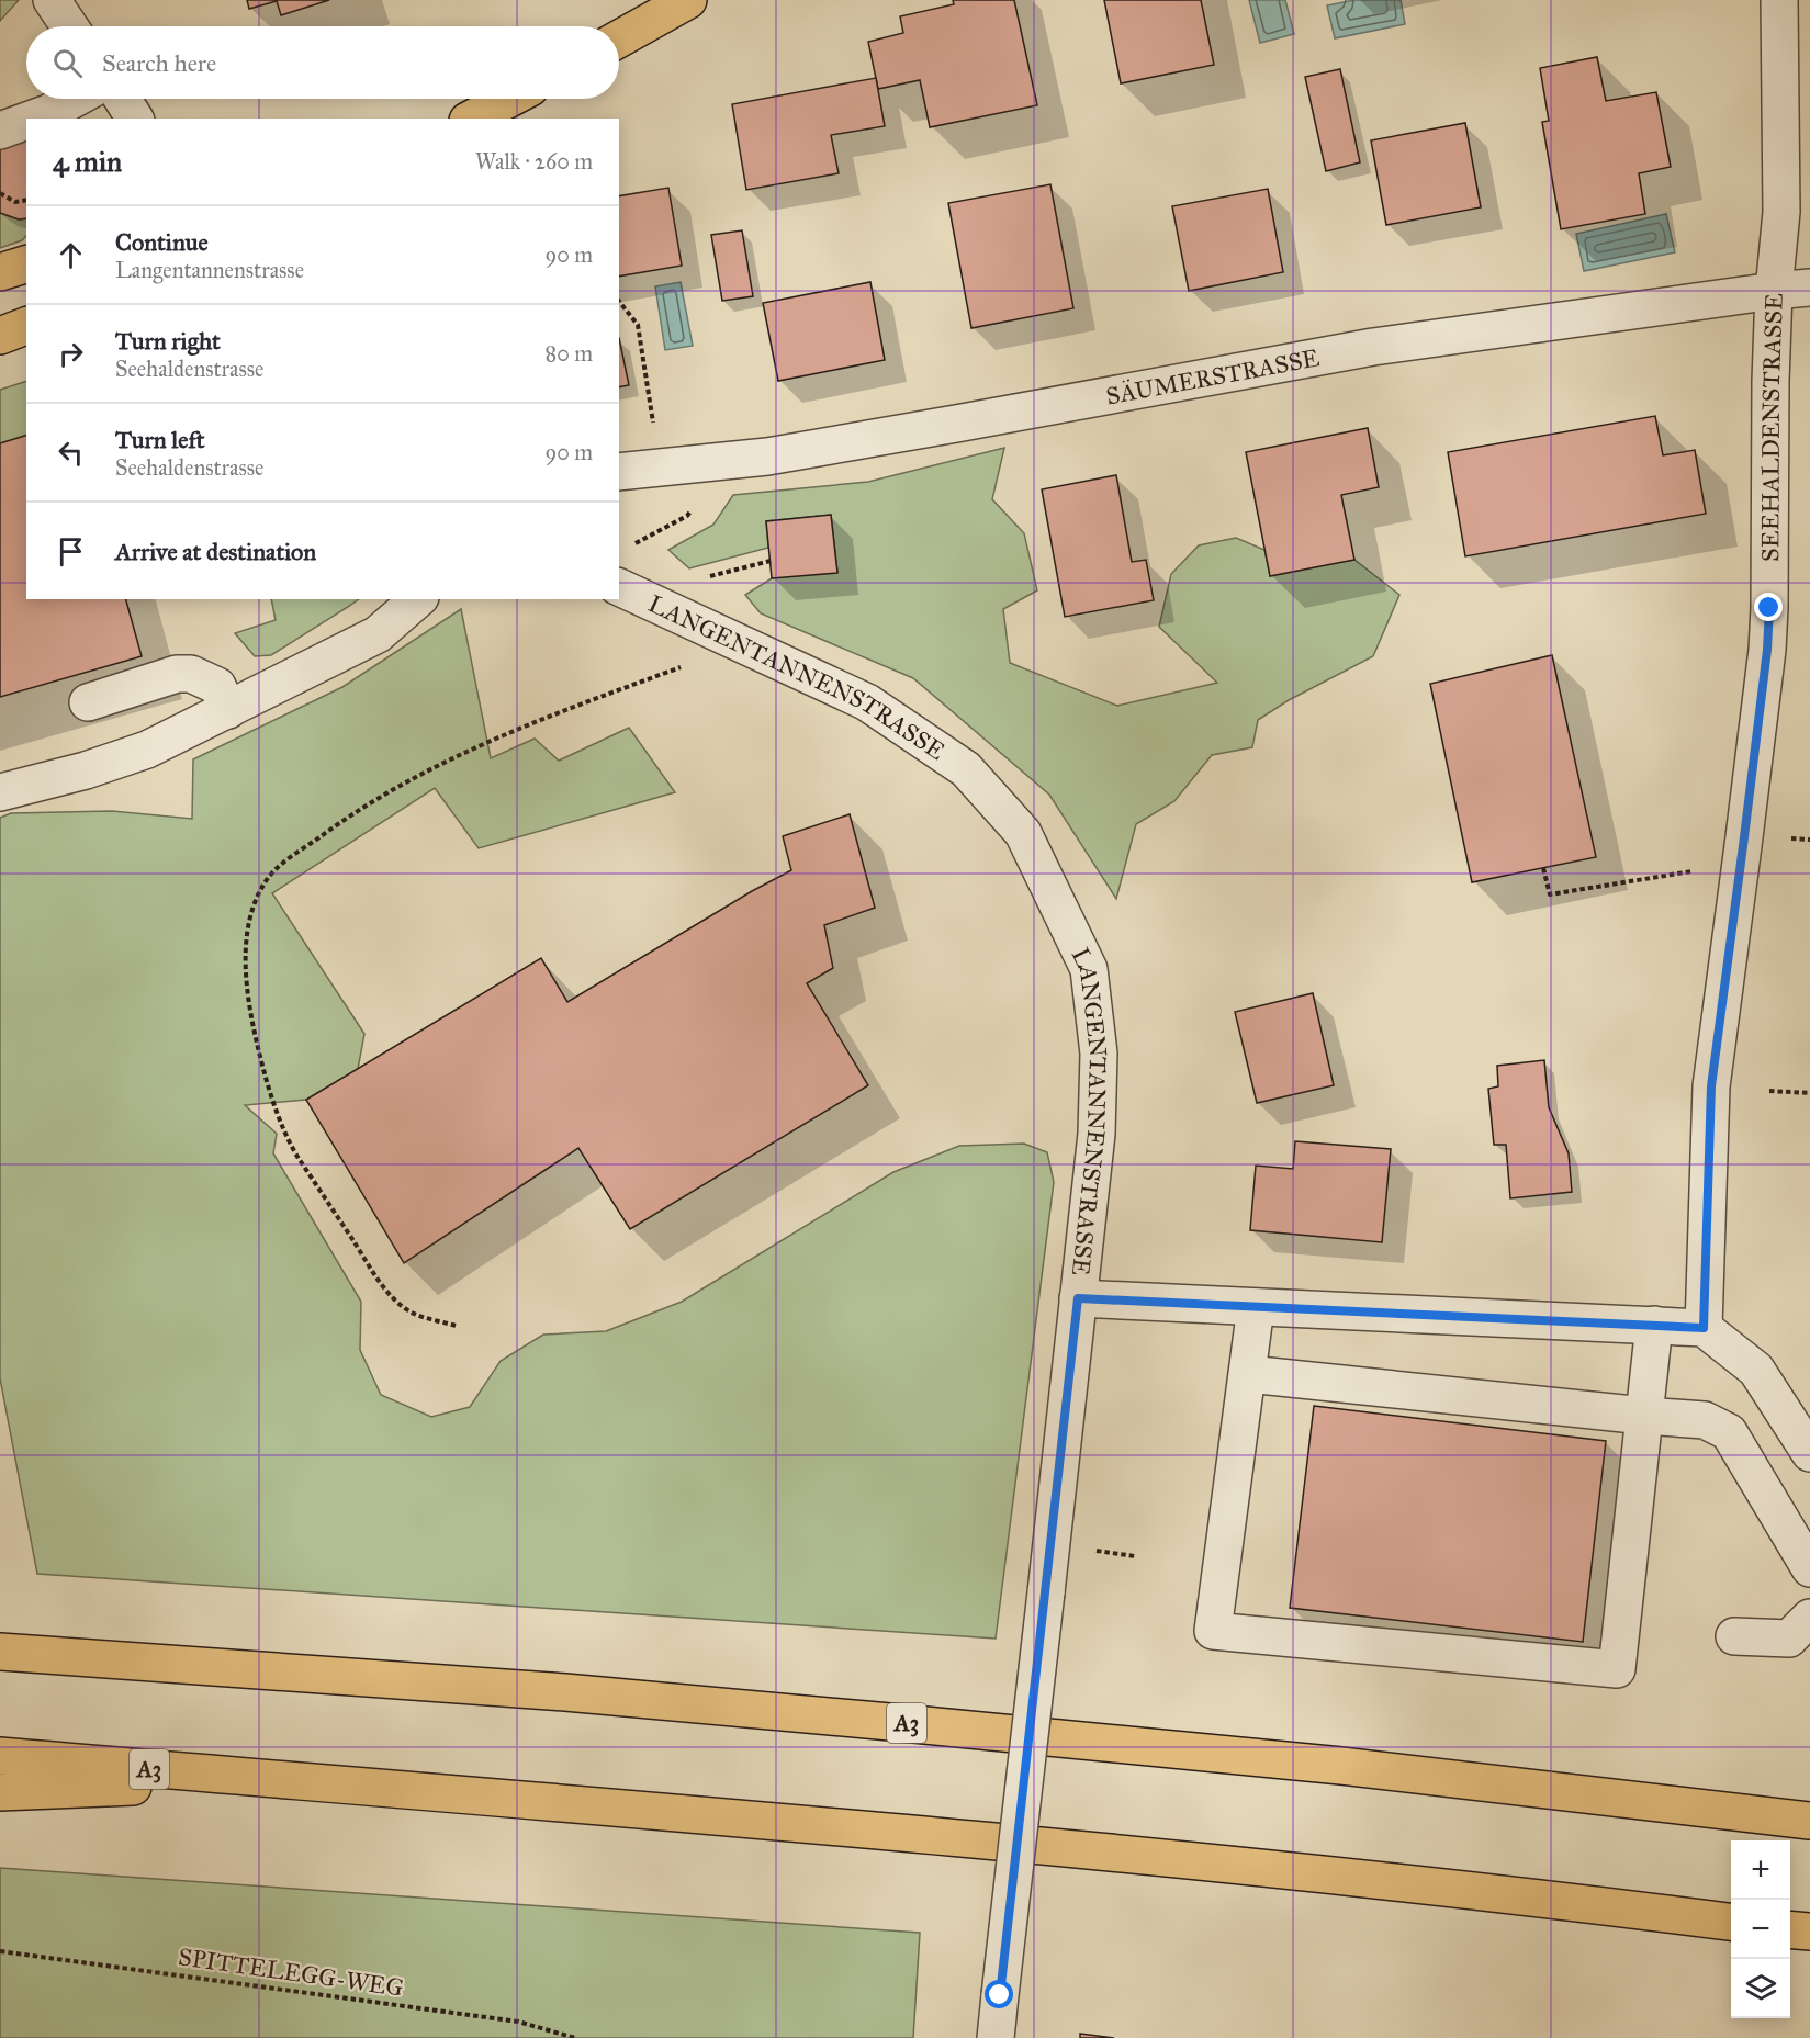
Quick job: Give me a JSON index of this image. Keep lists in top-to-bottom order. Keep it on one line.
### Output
{"streets":{"main road":["A3"],"street":["SÄUMERSTRASSE","SEEHALDENSTRASSE","LANGENTANNENSTRASSE"],"path":["SPITTELEGG-WEG"]},"crossings":[["SÄUMERSTRASSE","SEEHALDENSTRASSE"]],"page":{"search":"Search here","heading":["4 min","Walk · 260 m"],"list":[["Continue","Langentannenstrasse","90 m"],["Turn right","Seehaldenstrasse","80 m"],["Turn left","Seehaldenstrasse","90 m"],"Arrive at destination"],"map_buttons":["+","−"]}}
